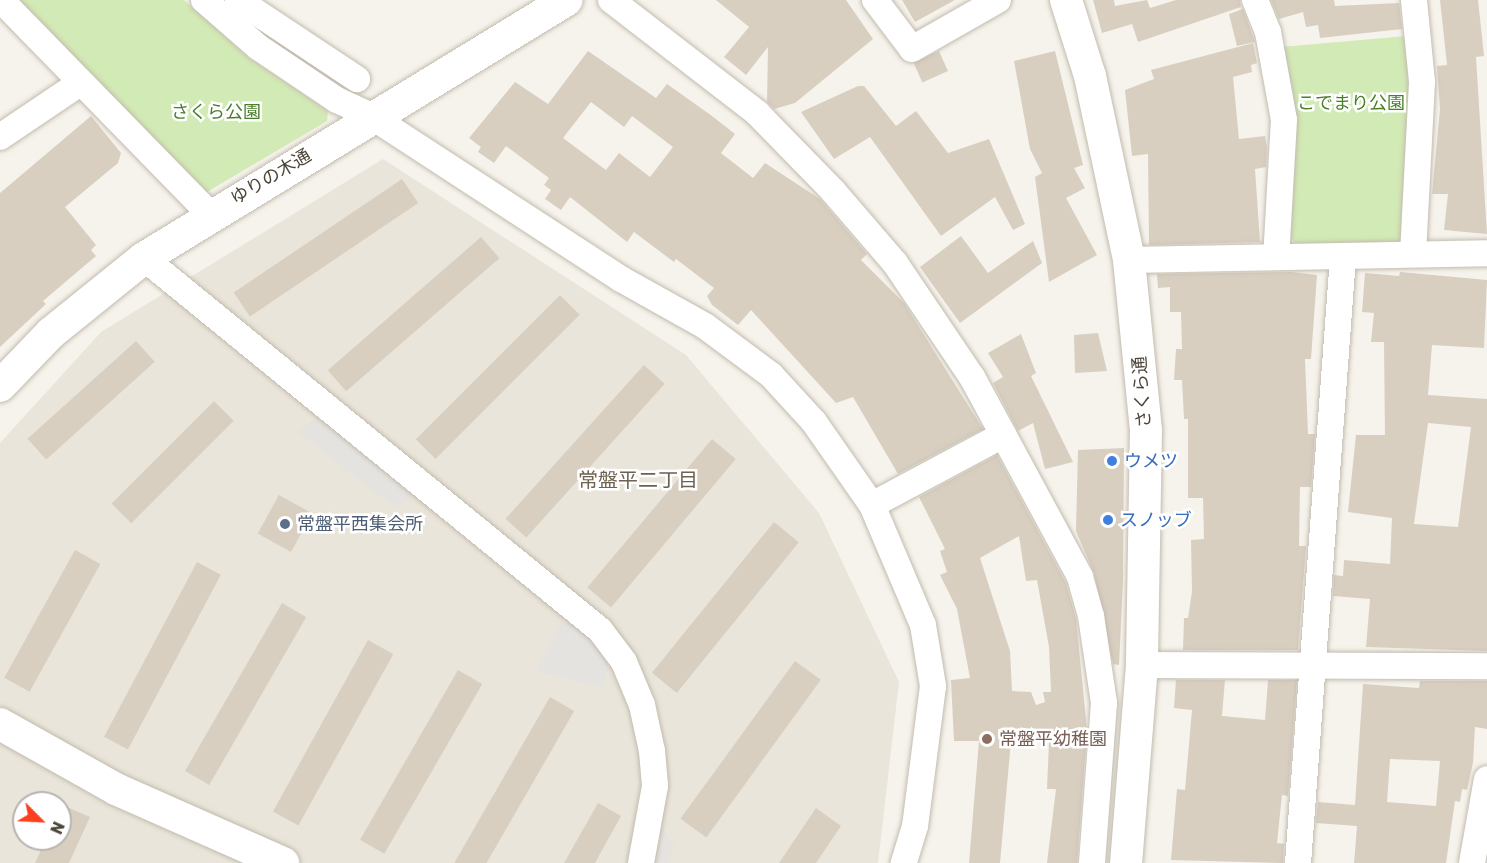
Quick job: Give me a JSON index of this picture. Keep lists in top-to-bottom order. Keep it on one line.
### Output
{"streets":{"street":["ゆりの木通","さくら通"]},"districts":["常盤平二丁目"],"parks":["こでまり公園","さくら公園"],"places":["ウメツ","スノッブ","常盤平西集会所","常盤平幼稚園"],"north":"bottom right"}
